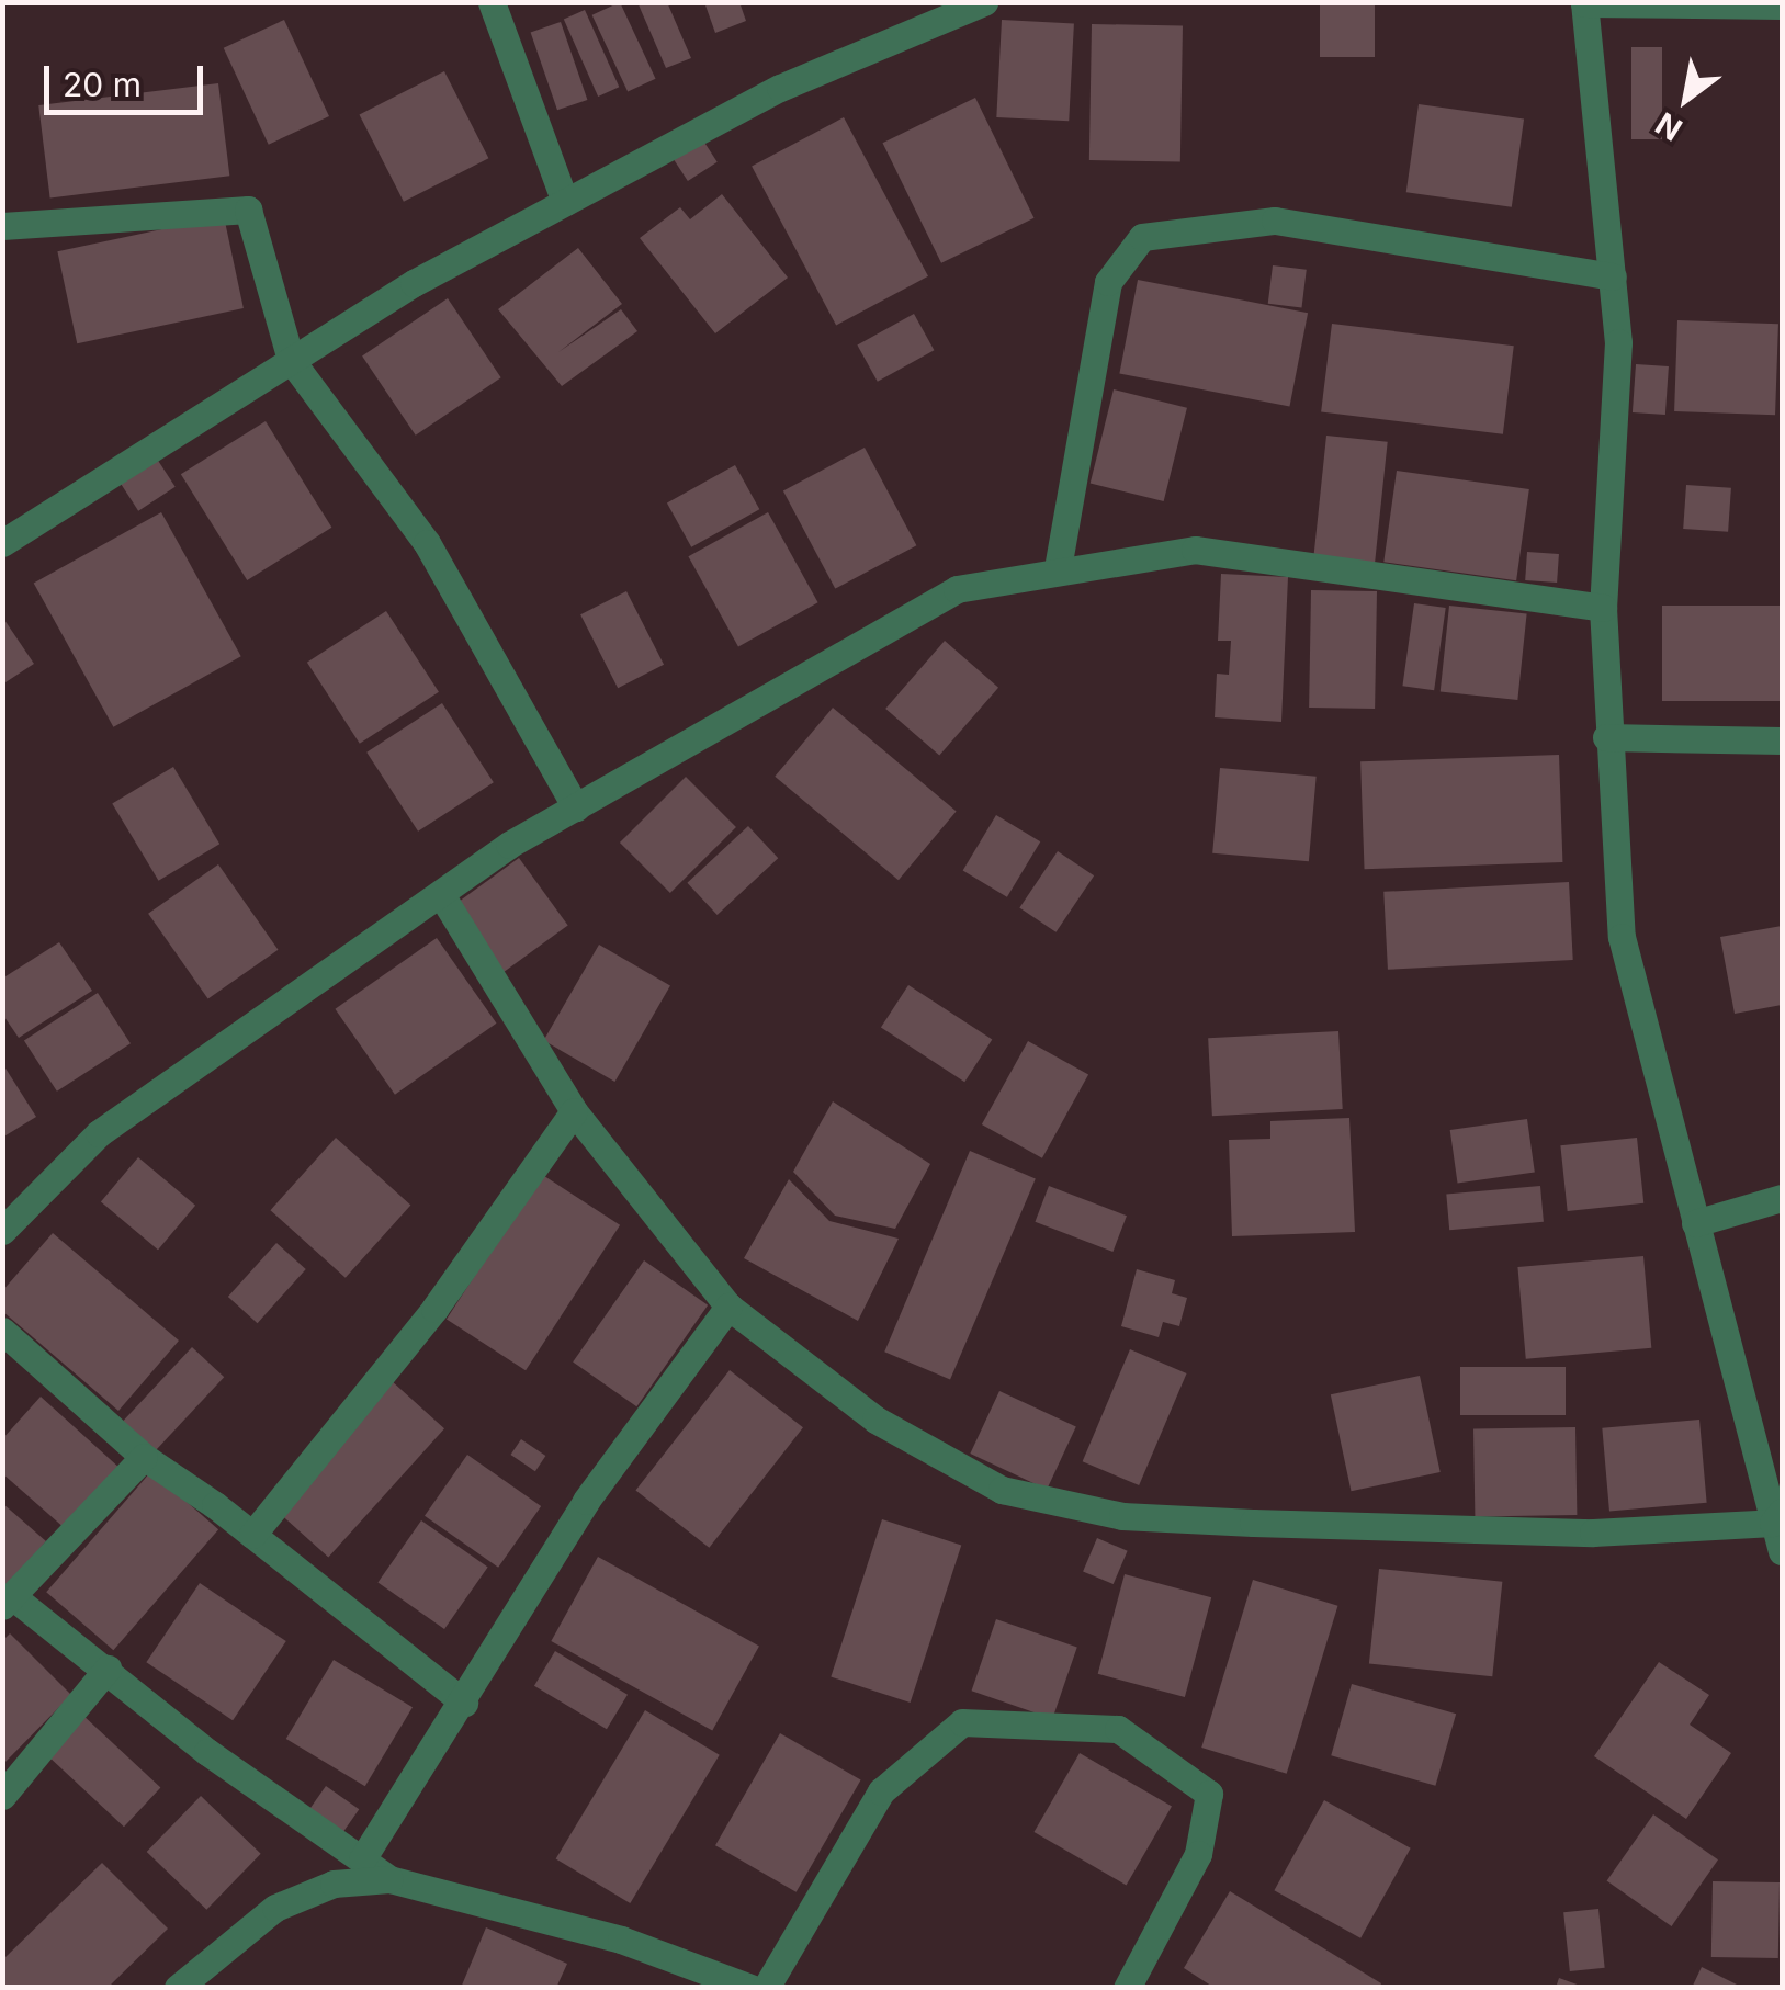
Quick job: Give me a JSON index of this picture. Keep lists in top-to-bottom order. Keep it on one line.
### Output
{"scale_bar":"20 m","north":"bottom left"}
